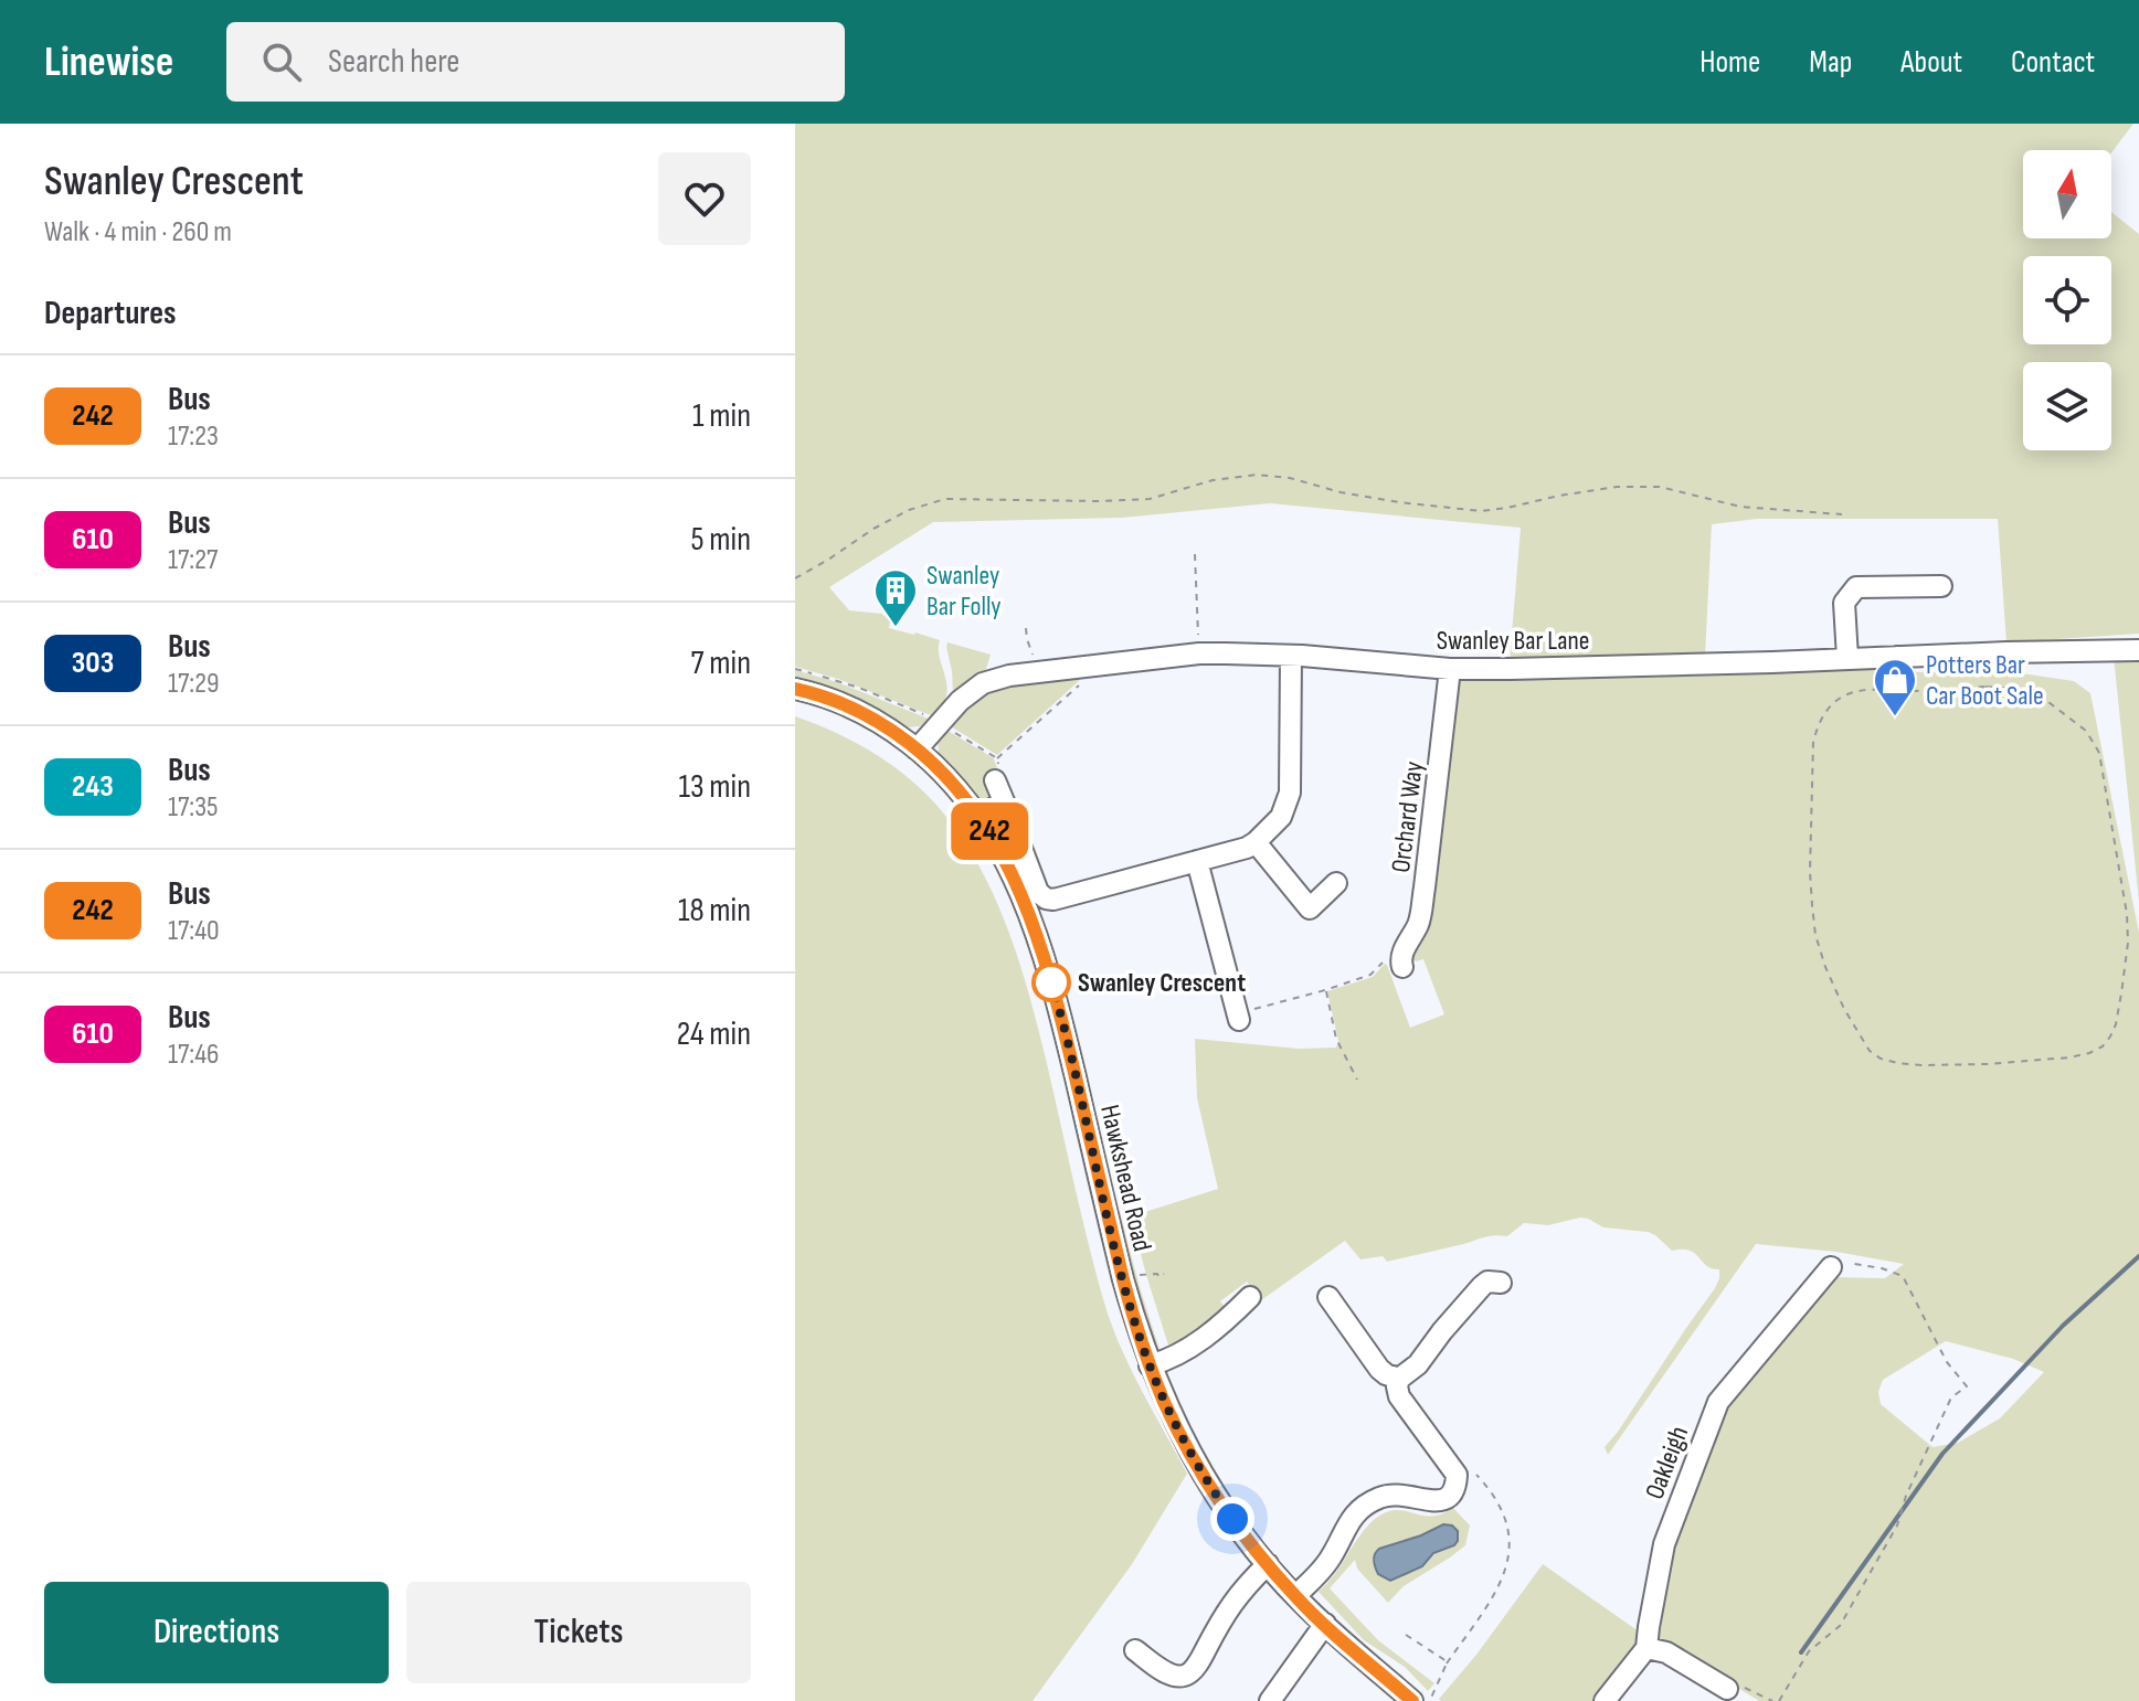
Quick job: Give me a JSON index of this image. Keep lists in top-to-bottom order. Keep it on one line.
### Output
{"streets":{"street":["Swanley Bar Lane","Orchard Way","Hawkshead Road","Oakleigh"]},"crossings":[["Swanley Bar Lane","Orchard Way"],["Swanley Bar Lane","Hawkshead Road"]],"places":{"building":["Swanley Bar Folly"],"shop":["Potters Bar Car Boot Sale"],"other":["Swanley Crescent"]},"lines":["bus line 242"],"north":"top","page":{"header":"Linewise","search":"Search here","nav":["Home","Map","About","Contact"],"heading":[["Swanley Crescent","Walk · 4 min · 260 m"],"Departures"],"on_map":"242","list":[{"mark":"242","name":"Bus","note":"17:23","value":"1 min"},{"mark":"610","name":"Bus","note":"17:27","value":"5 min"},{"mark":"303","name":"Bus","note":"17:29","value":"7 min"},{"mark":"243","name":"Bus","note":"17:35","value":"13 min"},{"mark":"242","name":"Bus","note":"17:40","value":"18 min"},{"mark":"610","name":"Bus","note":"17:46","value":"24 min"}],"buttons":["Directions","Tickets"]}}
